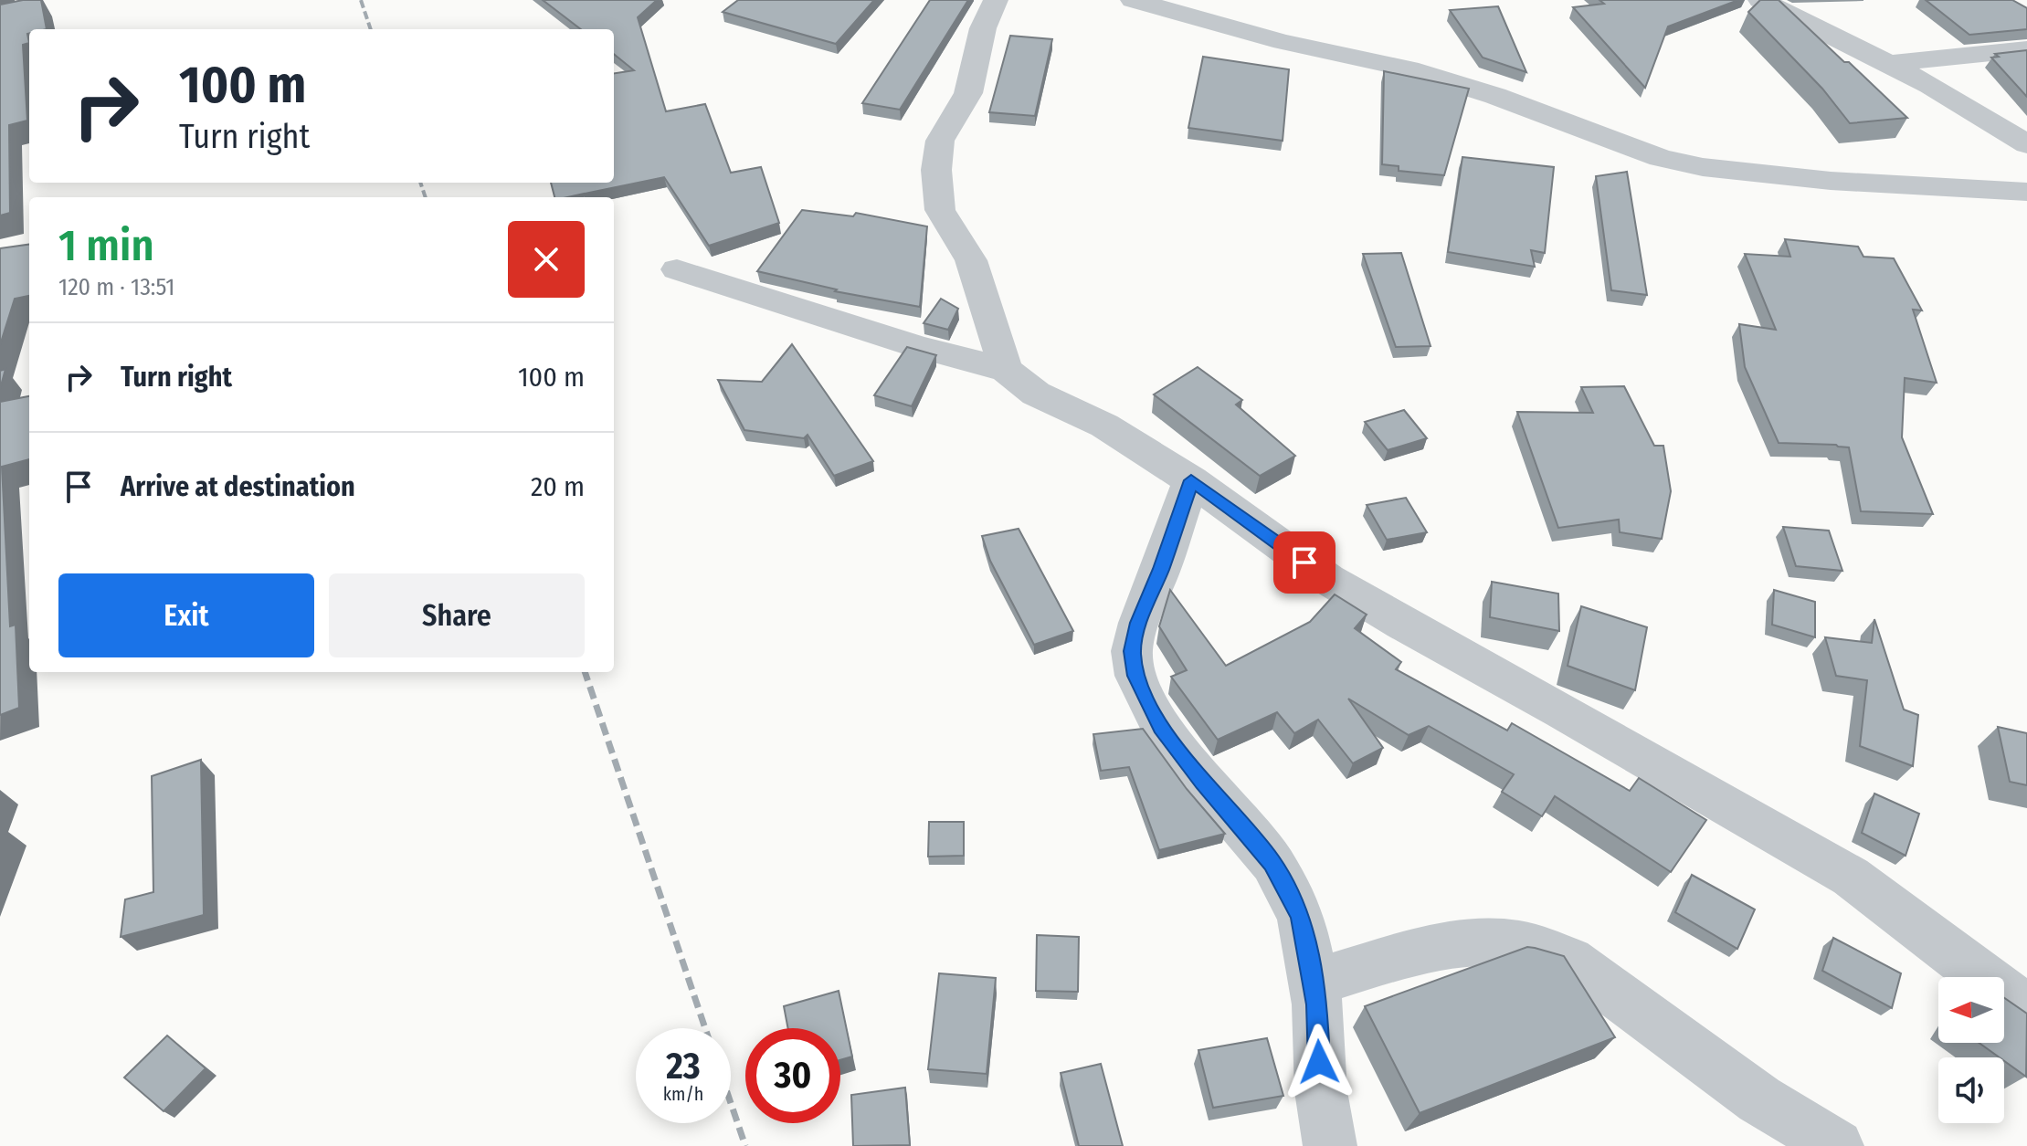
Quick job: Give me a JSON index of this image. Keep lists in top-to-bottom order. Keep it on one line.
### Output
{"north":"left","page":{"turn":["100 m","Turn right"],"heading":["1 min","120 m · 13:51"],"list":[{"name":"Turn right","value":"100 m"},{"name":"Arrive at destination","value":"20 m"}],"buttons":["Exit","Share"],"speed":"23 km/h","limit":"30"}}
